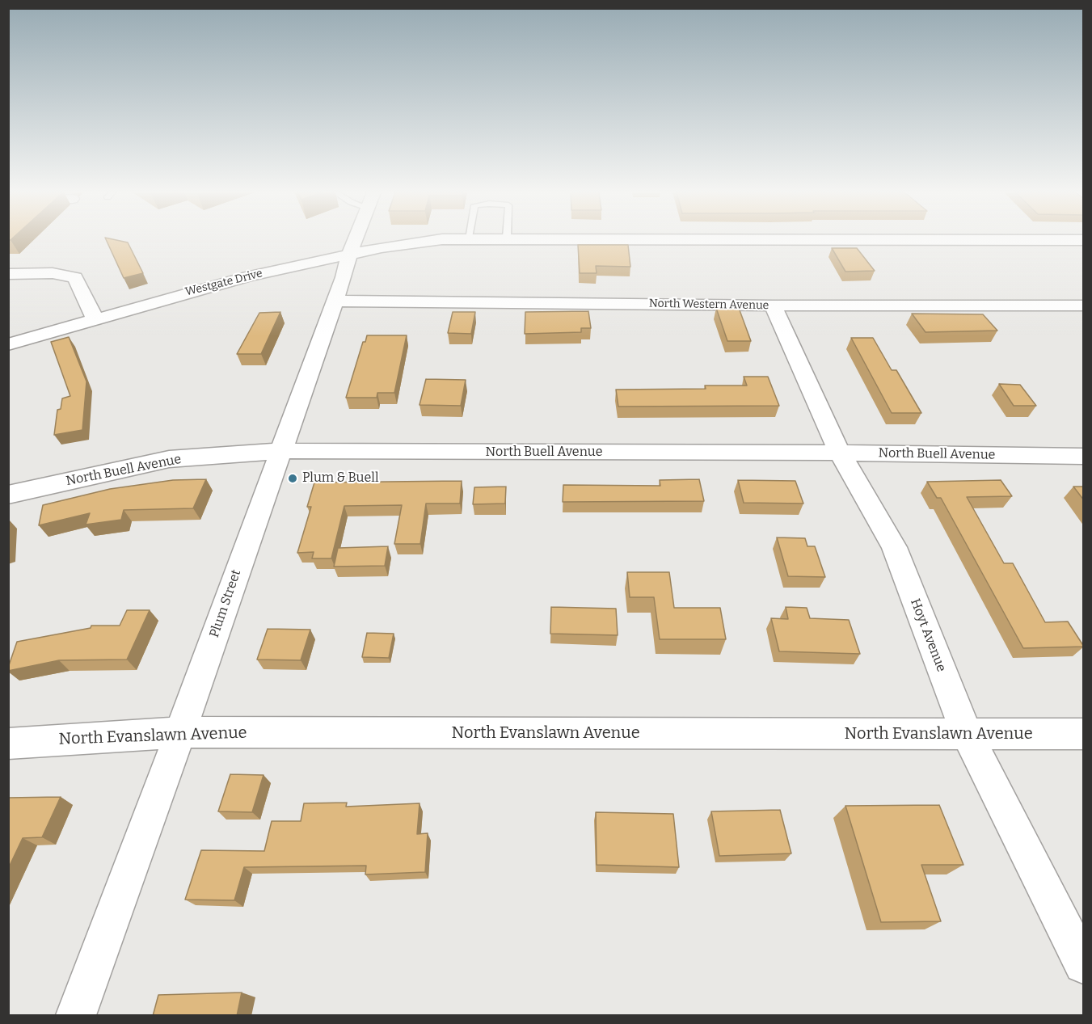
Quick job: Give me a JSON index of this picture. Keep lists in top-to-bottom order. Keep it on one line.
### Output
{"streets":{"street":["Westgate Drive","North Western Avenue","North Buell Avenue","Plum Street","Hoyt Avenue","North Evanslawn Avenue"]},"crossings":[["Westgate Drive","Plum Street"],["North Western Avenue","Plum Street"],["North Western Avenue","Hoyt Avenue"],["North Buell Avenue","Plum Street"],["North Buell Avenue","Hoyt Avenue"],["Plum Street","North Evanslawn Avenue"],["Hoyt Avenue","North Evanslawn Avenue"]],"places":["Plum & Buell"]}
